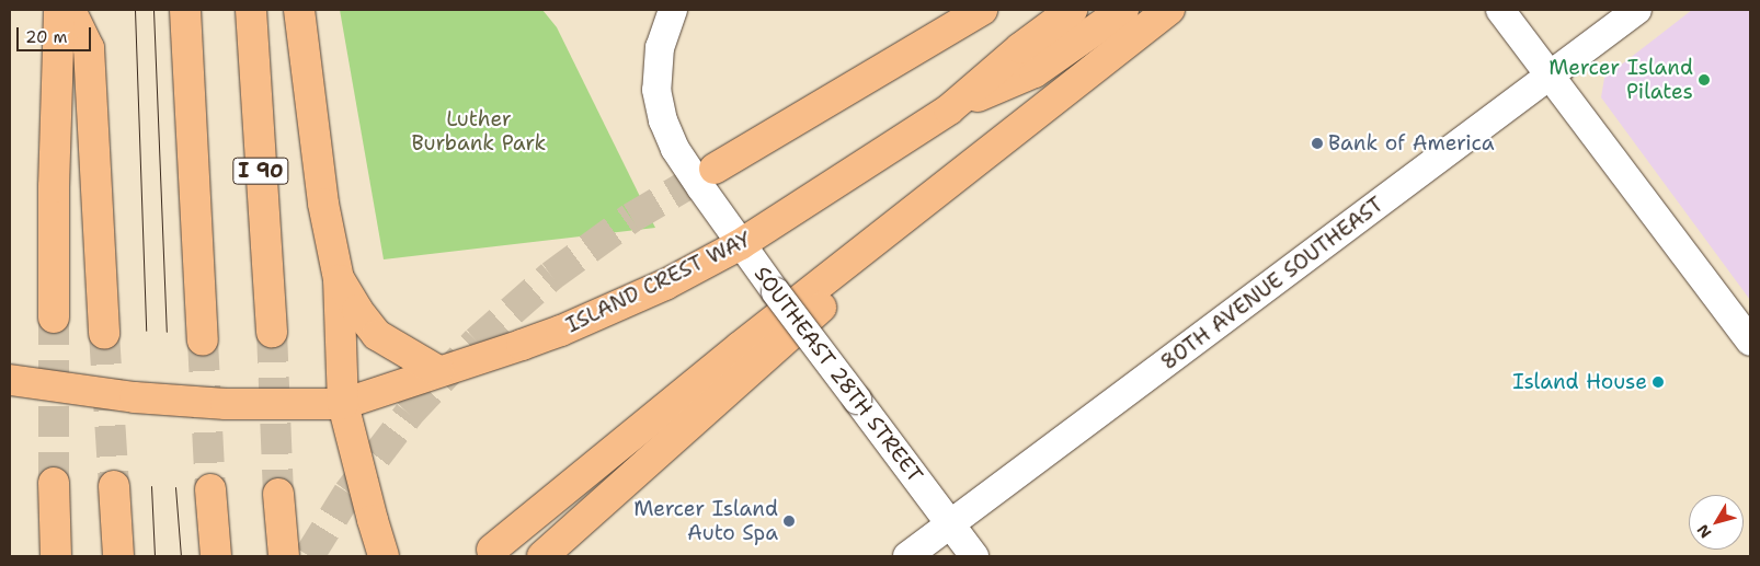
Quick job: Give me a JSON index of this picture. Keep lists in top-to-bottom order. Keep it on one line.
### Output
{"streets":{"main road":["I 90","ISLAND CREST WAY"],"street":["80TH AVENUE SOUTHEAST","SOUTHEAST 28TH STREET"]},"crossings":[["ISLAND CREST WAY","SOUTHEAST 28TH STREET"],["80TH AVENUE SOUTHEAST","SOUTHEAST 28TH STREET"]],"parks":["Luther Burbank Park"],"places":["Mercer Island Pilates","Bank of America","Island House","Mercer Island Auto Spa"],"scale_bar":"20 m","north":"bottom left"}
